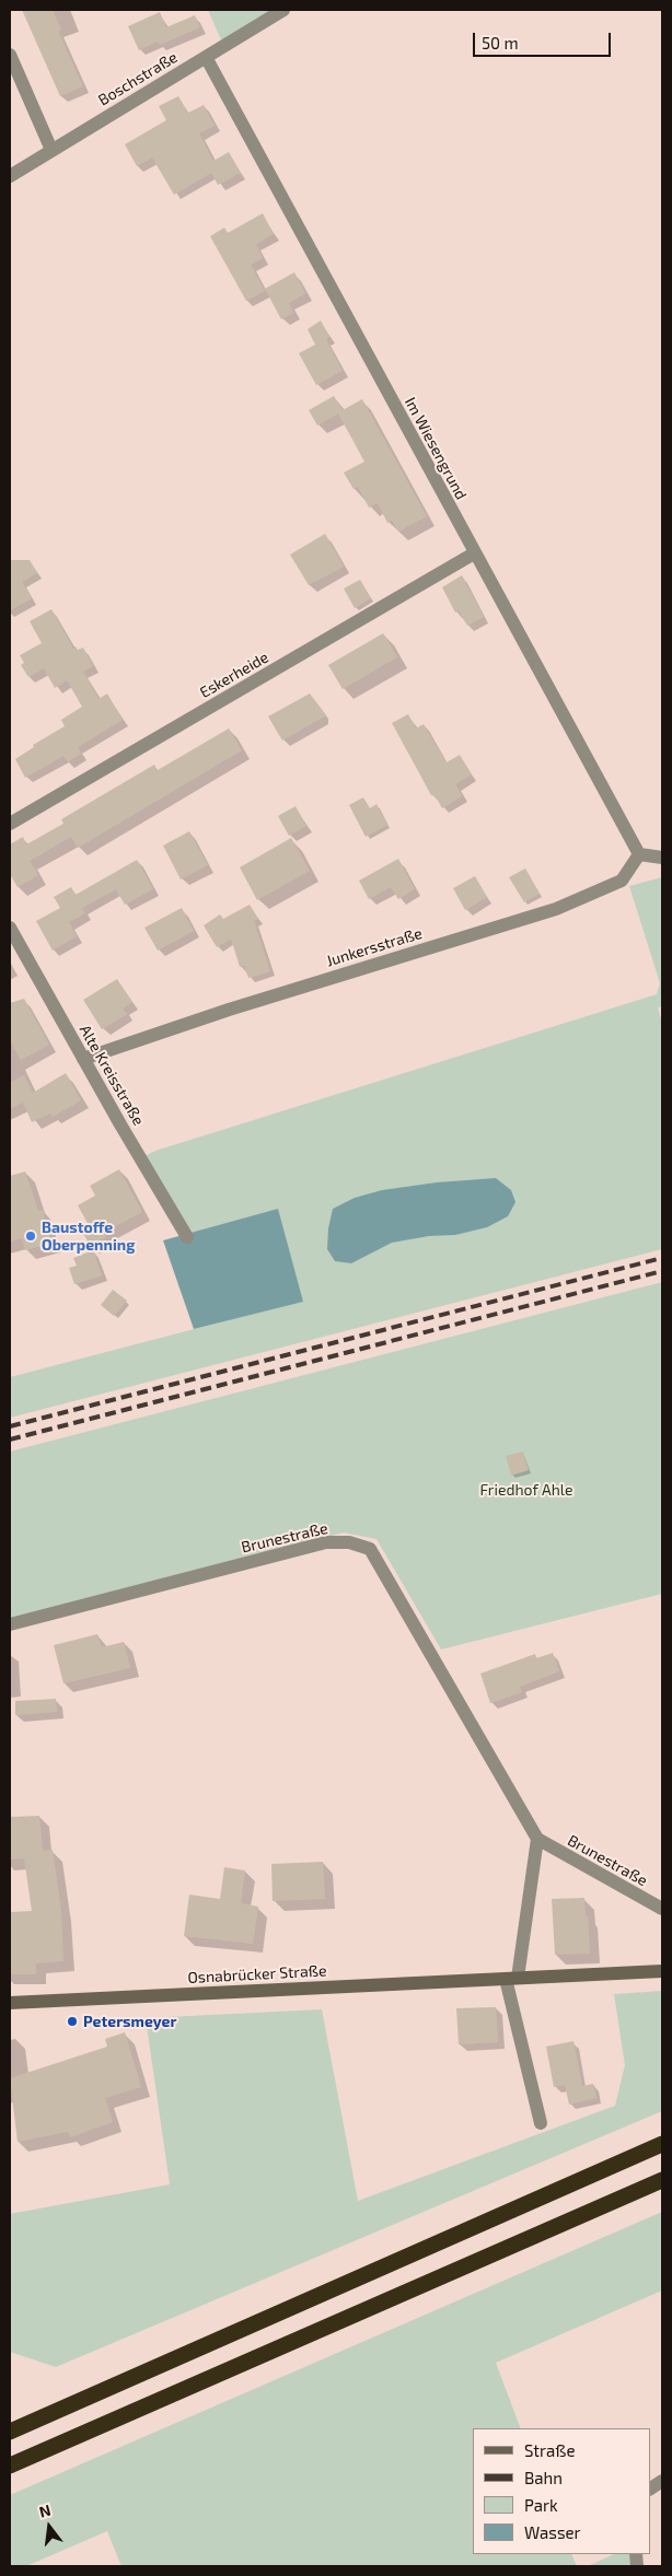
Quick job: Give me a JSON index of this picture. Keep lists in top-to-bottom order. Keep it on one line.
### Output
{"streets":{"main road":["Osnabrücker Straße"],"street":["Boschstraße","Im Wiesengrund","Eskerheide","Junkersstraße","Alte Kreisstraße","Brunestraße"]},"crossings":[["Boschstraße","Im Wiesengrund"],["Im Wiesengrund","Eskerheide"],["Im Wiesengrund","Junkersstraße"],["Junkersstraße","Alte Kreisstraße"]],"parks":["Friedhof Ahle"],"places":["Baustoffe Oberpenning","Petersmeyer"],"legend":["Straße","Bahn","Park","Wasser"],"scale_bar":"50 m","north":"top"}
